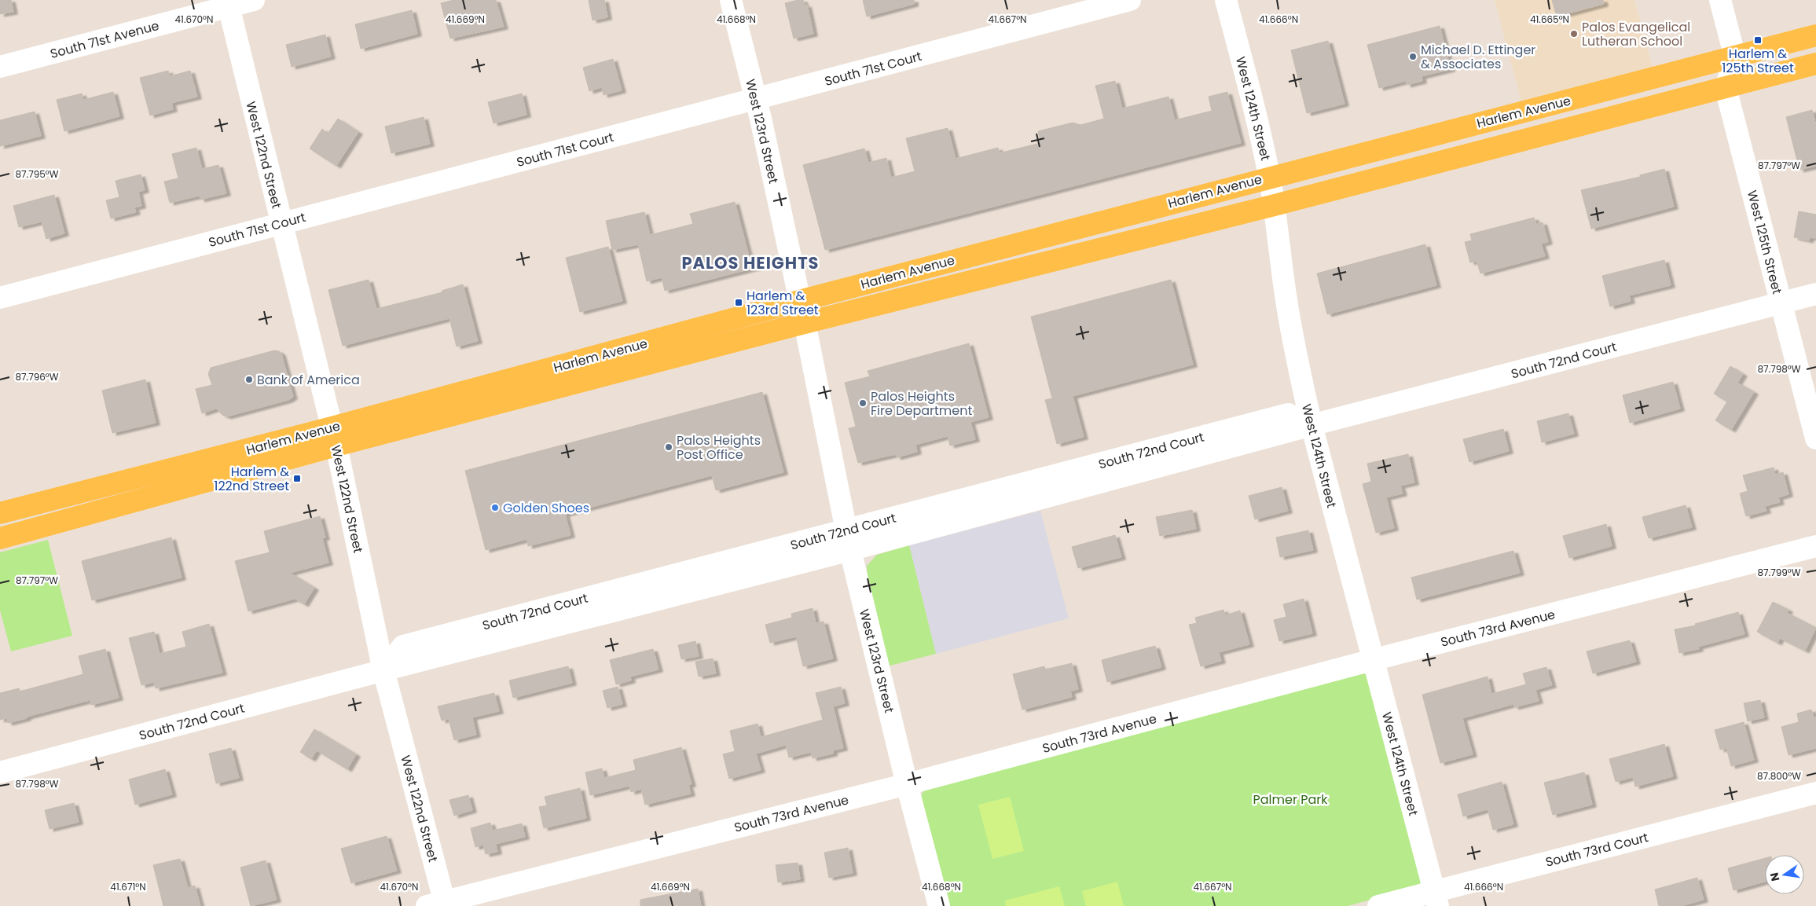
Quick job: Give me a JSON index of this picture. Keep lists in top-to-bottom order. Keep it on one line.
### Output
{"streets":{"main road":["Harlem Avenue"],"street":["South 71st Avenue","South 71st Court","West 124th Street","West 123rd Street","West 122nd Street","West 125th Street","South 72nd Court","South 73rd Avenue","South 73rd Court"]},"crossings":[["South 71st Avenue","West 122nd Street"],["South 71st Court","West 123rd Street"],["South 71st Court","West 122nd Street"],["West 124th Street","Harlem Avenue"],["West 124th Street","South 72nd Court"],["West 124th Street","South 73rd Avenue"],["West 124th Street","South 73rd Court"],["Harlem Avenue","West 123rd Street"],["Harlem Avenue","West 122nd Street"],["Harlem Avenue","West 125th Street"],["West 123rd Street","South 72nd Court"],["West 123rd Street","South 73rd Avenue"],["West 122nd Street","South 72nd Court"],["West 122nd Street","South 73rd Avenue"],["West 125th Street","South 72nd Court"]],"districts":["PALOS HEIGHTS"],"parks":["Palmer Park"],"places":{"other":["Palos Evangelical Lutheran School","Michael D. Ettinger & Associates","Bank of America","Palos Heights Fire Department","Palos Heights Post Office","Golden Shoes"],"transit":["Harlem & 125th Street","Harlem & 123rd Street","Harlem & 122nd Street"]},"north":"left","coordinates":["41.670°N","41.669°N","41.668°N","41.667°N","41.666°N","41.665°N","87.797°W","87.795°W","87.798°W","87.796°W","87.799°W","87.800°W","41.671°N"]}
